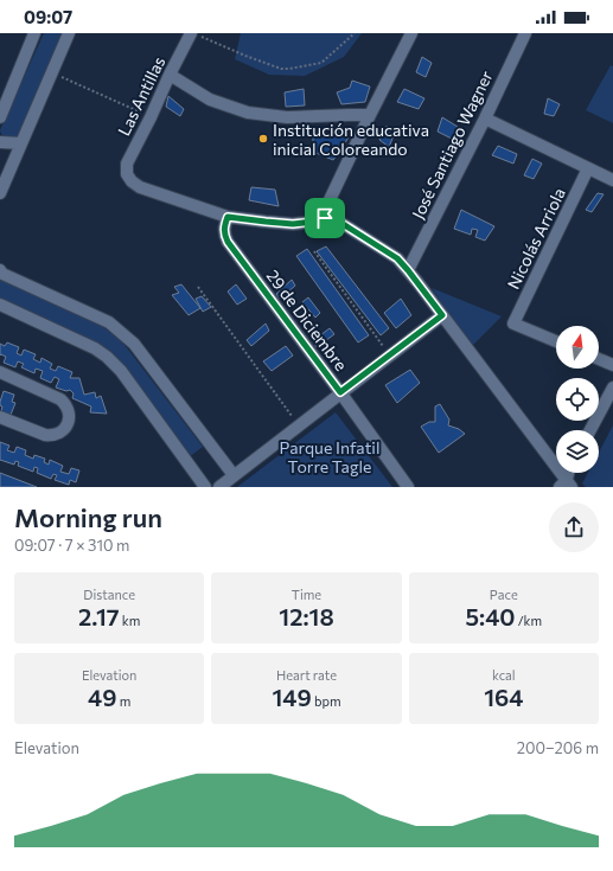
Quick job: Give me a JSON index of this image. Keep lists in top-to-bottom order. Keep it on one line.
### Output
{"streets":{"street":["Las Antillas","José Santiago Wagner","Nicolás Arriola","29 de Diciembre"]},"crossings":[["Las Antillas","29 de Diciembre"]],"parks":["Parque Infatil Torre Tagle"],"places":["Institución educativa inicial Coloreando"],"north":"top","page":{"status":"09:07","heading":["Morning run","09:07 · 7 × 310 m"],"stats":[["Distance","2.17 km"],["Time","12:18"],["Pace","5:40 /km"],["Elevation","49 m"],["Heart rate","149 bpm"],["kcal","164"]],"chart":["Elevation","200–206 m"]}}
